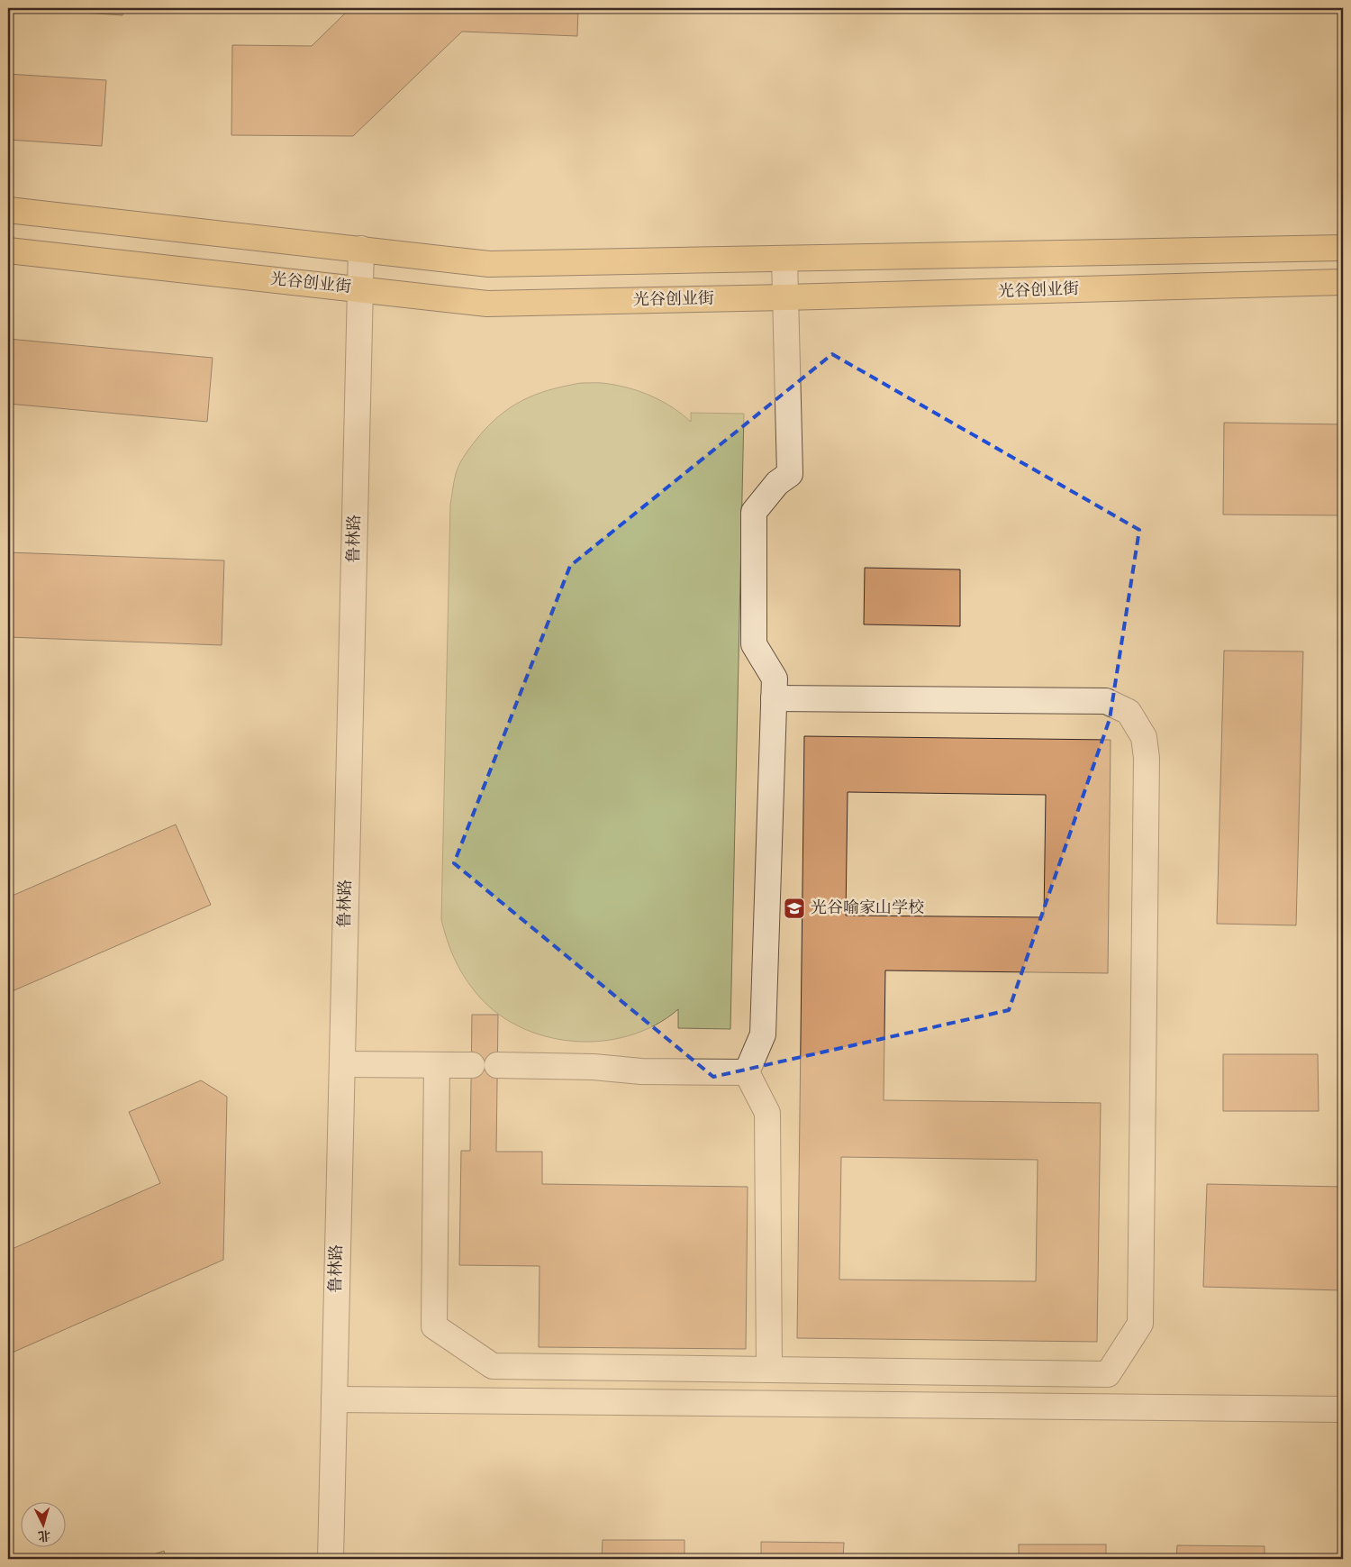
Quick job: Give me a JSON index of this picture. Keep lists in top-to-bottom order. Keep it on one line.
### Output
{"streets":{"main road":["光谷创业街"],"street":["鲁林路"]},"crossings":[["光谷创业街","鲁林路"]],"places":{"school or university":["光谷喻家山学校"]},"north":"bottom"}
